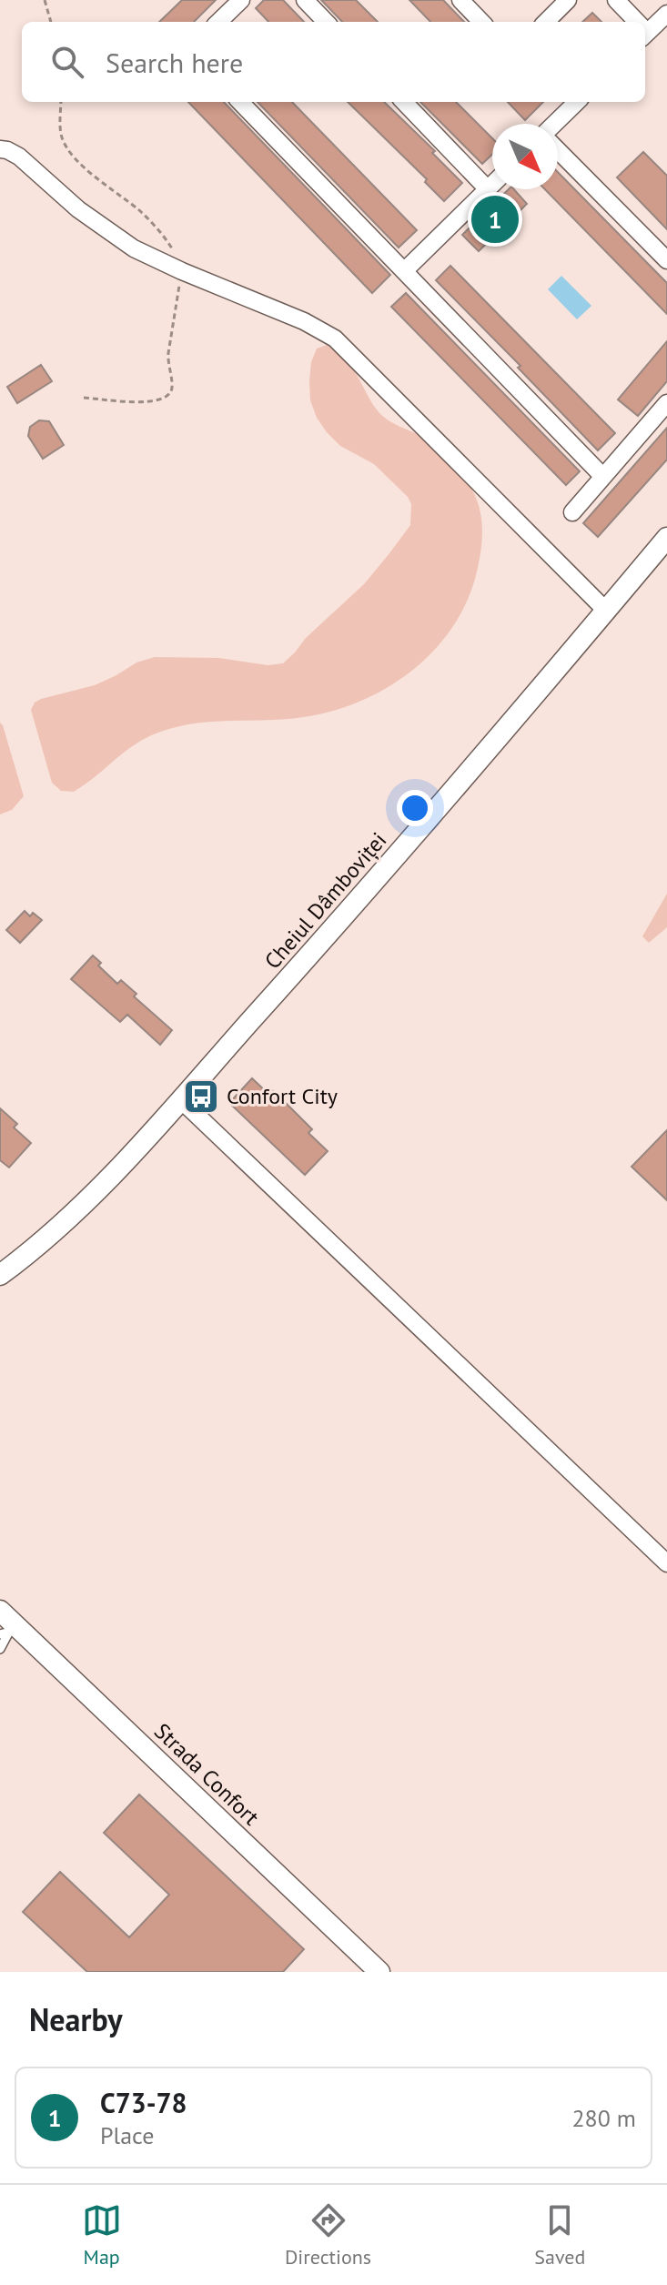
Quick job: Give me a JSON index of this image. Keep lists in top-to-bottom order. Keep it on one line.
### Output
{"streets":{"street":["Cheiul Dâmboviței","Strada Confort"]},"places":{"bus stop":["Confort City"]},"north":"bottom right","page":{"search":"Search here","pins":"1","heading":"Nearby","list":[{"mark":"1","name":"C73-78","note":"Place","value":"280 m"}],"nav":["Map","Directions","Saved"]}}
